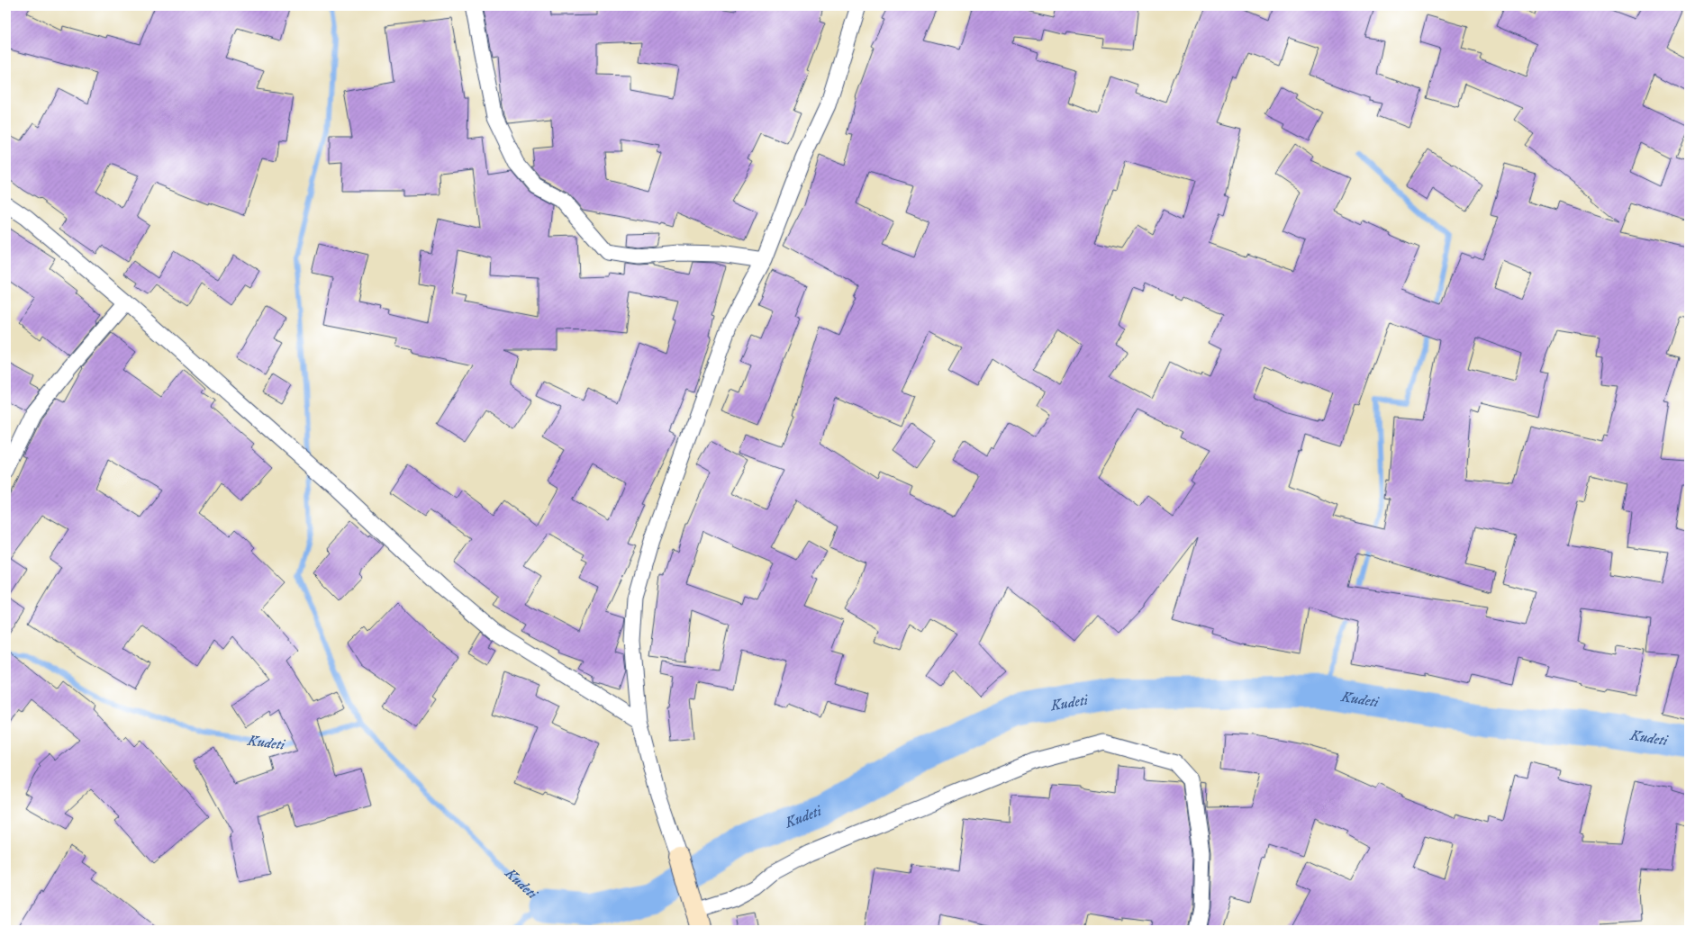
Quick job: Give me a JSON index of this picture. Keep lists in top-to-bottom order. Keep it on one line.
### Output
{"water":["Kudeti"]}
